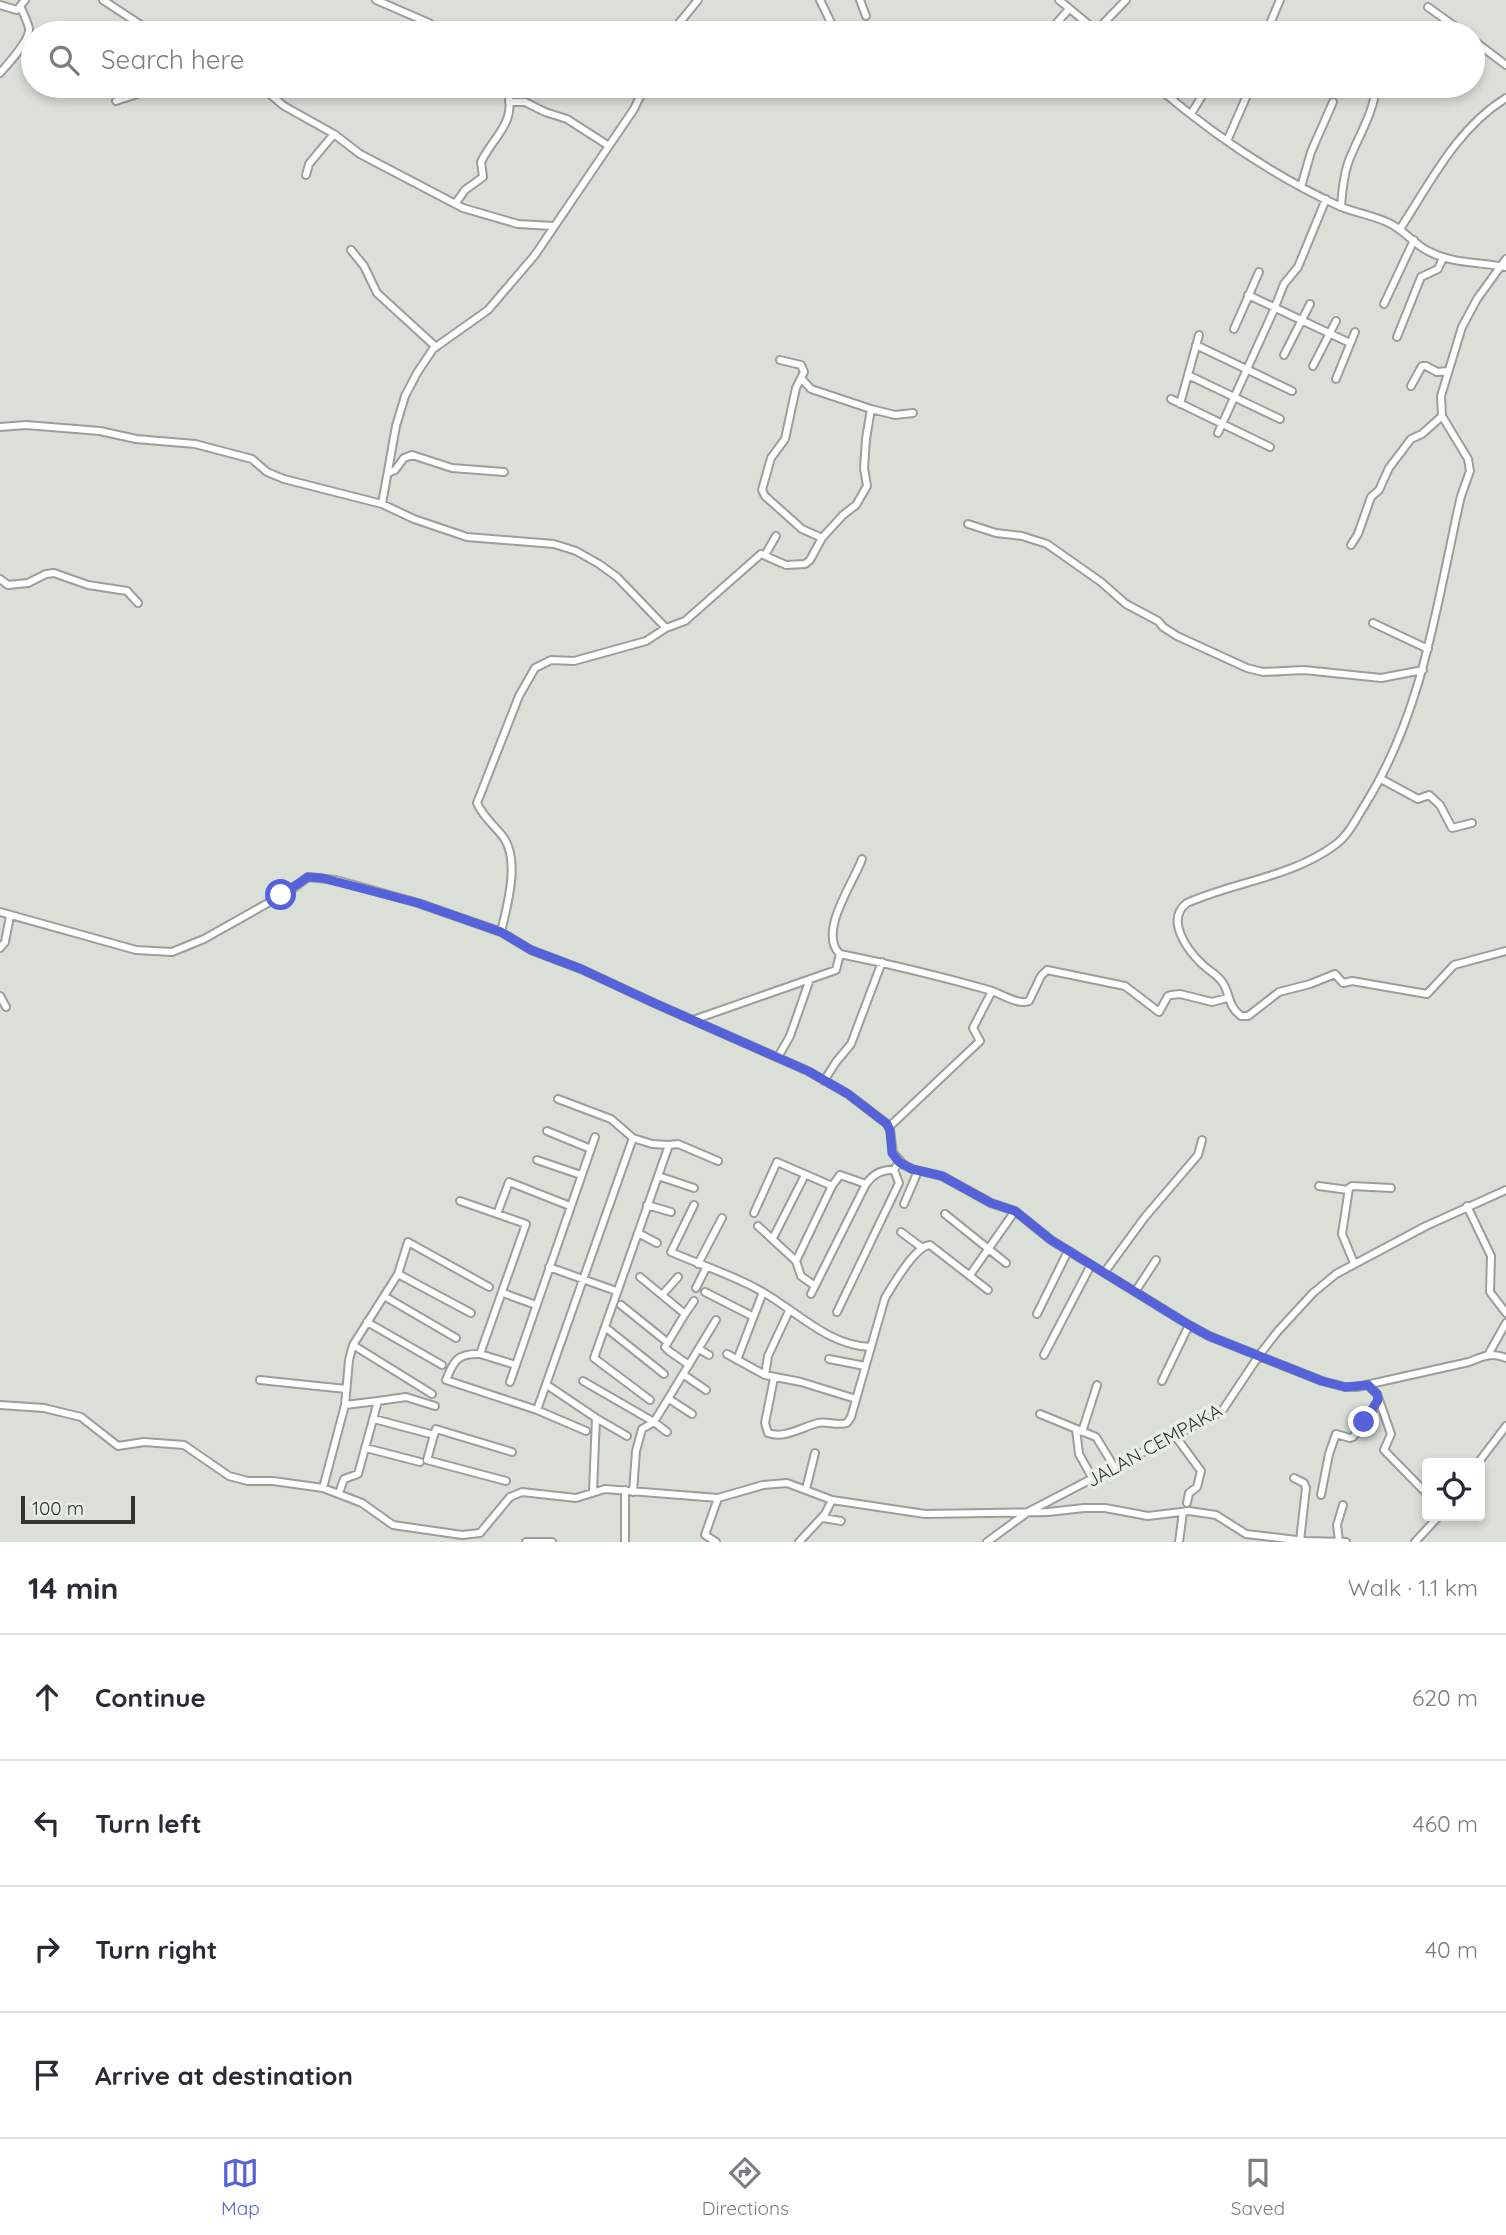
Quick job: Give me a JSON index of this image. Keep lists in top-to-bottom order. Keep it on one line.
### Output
{"streets":{"street":["JALAN CEMPAKA"]},"scale_bar":"100 m","page":{"search":"Search here","scale":"100 m","heading":["14 min","Walk · 1.1 km"],"list":[["Continue","620 m"],["Turn left","460 m"],["Turn right","40 m"],"Arrive at destination"],"nav":["Map","Directions","Saved"]}}
